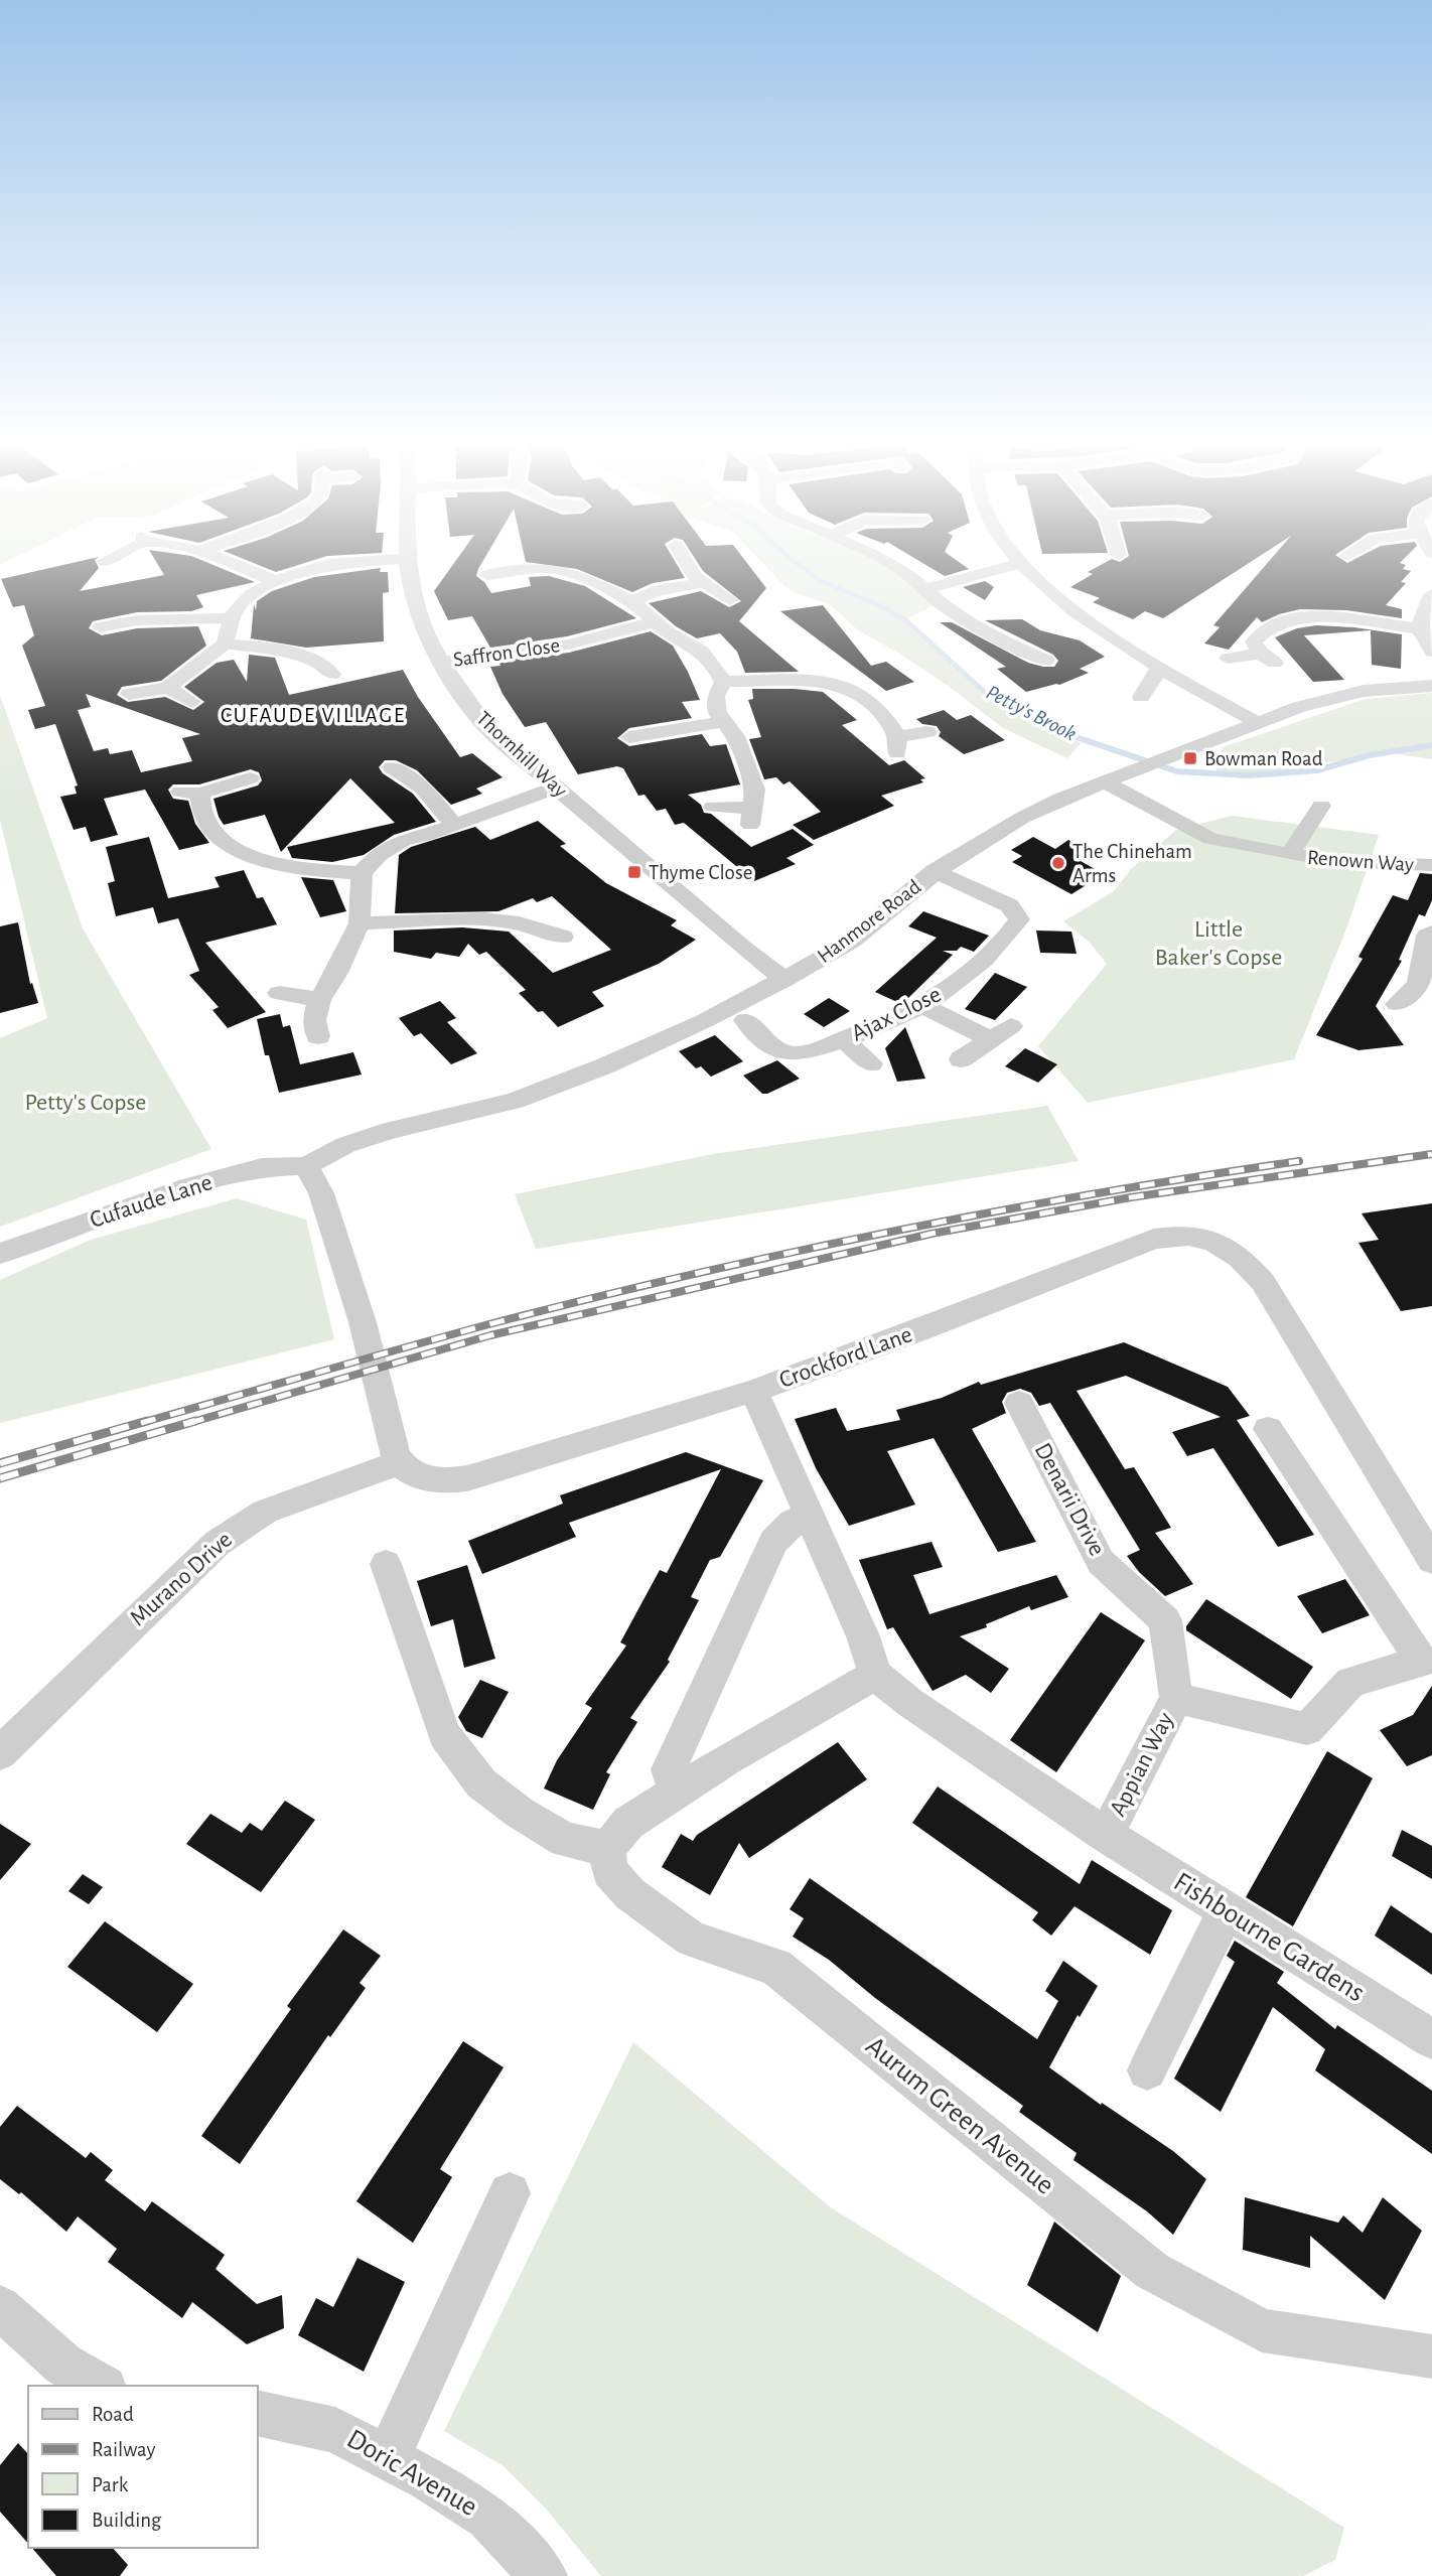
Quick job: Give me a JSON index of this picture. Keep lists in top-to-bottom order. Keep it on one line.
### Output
{"streets":{"street":["Saffron Close","Thornhill Way","Renown Way","Hanmore Road","Ajax Close","Cufaude Lane","Crockford Lane","Denarii Drive","Murano Drive","Appian Way","Fishbourne Gardens","Aurum Green Avenue","Doric Avenue"]},"crossings":[["Saffron Close","Thornhill Way"],["Thornhill Way","Hanmore Road"],["Renown Way","Hanmore Road"],["Hanmore Road","Ajax Close"],["Hanmore Road","Cufaude Lane"],["Crockford Lane","Murano Drive"],["Denarii Drive","Appian Way"],["Appian Way","Fishbourne Gardens"]],"districts":["CUFAUDE VILLAGE"],"water":["Petty's Brook"],"parks":["Little Baker's Copse","Petty's Copse"],"places":{"transit":["Bowman Road","Thyme Close"],"other":["The Chineham Arms"]},"legend":["Road","Railway","Park","Building"]}
